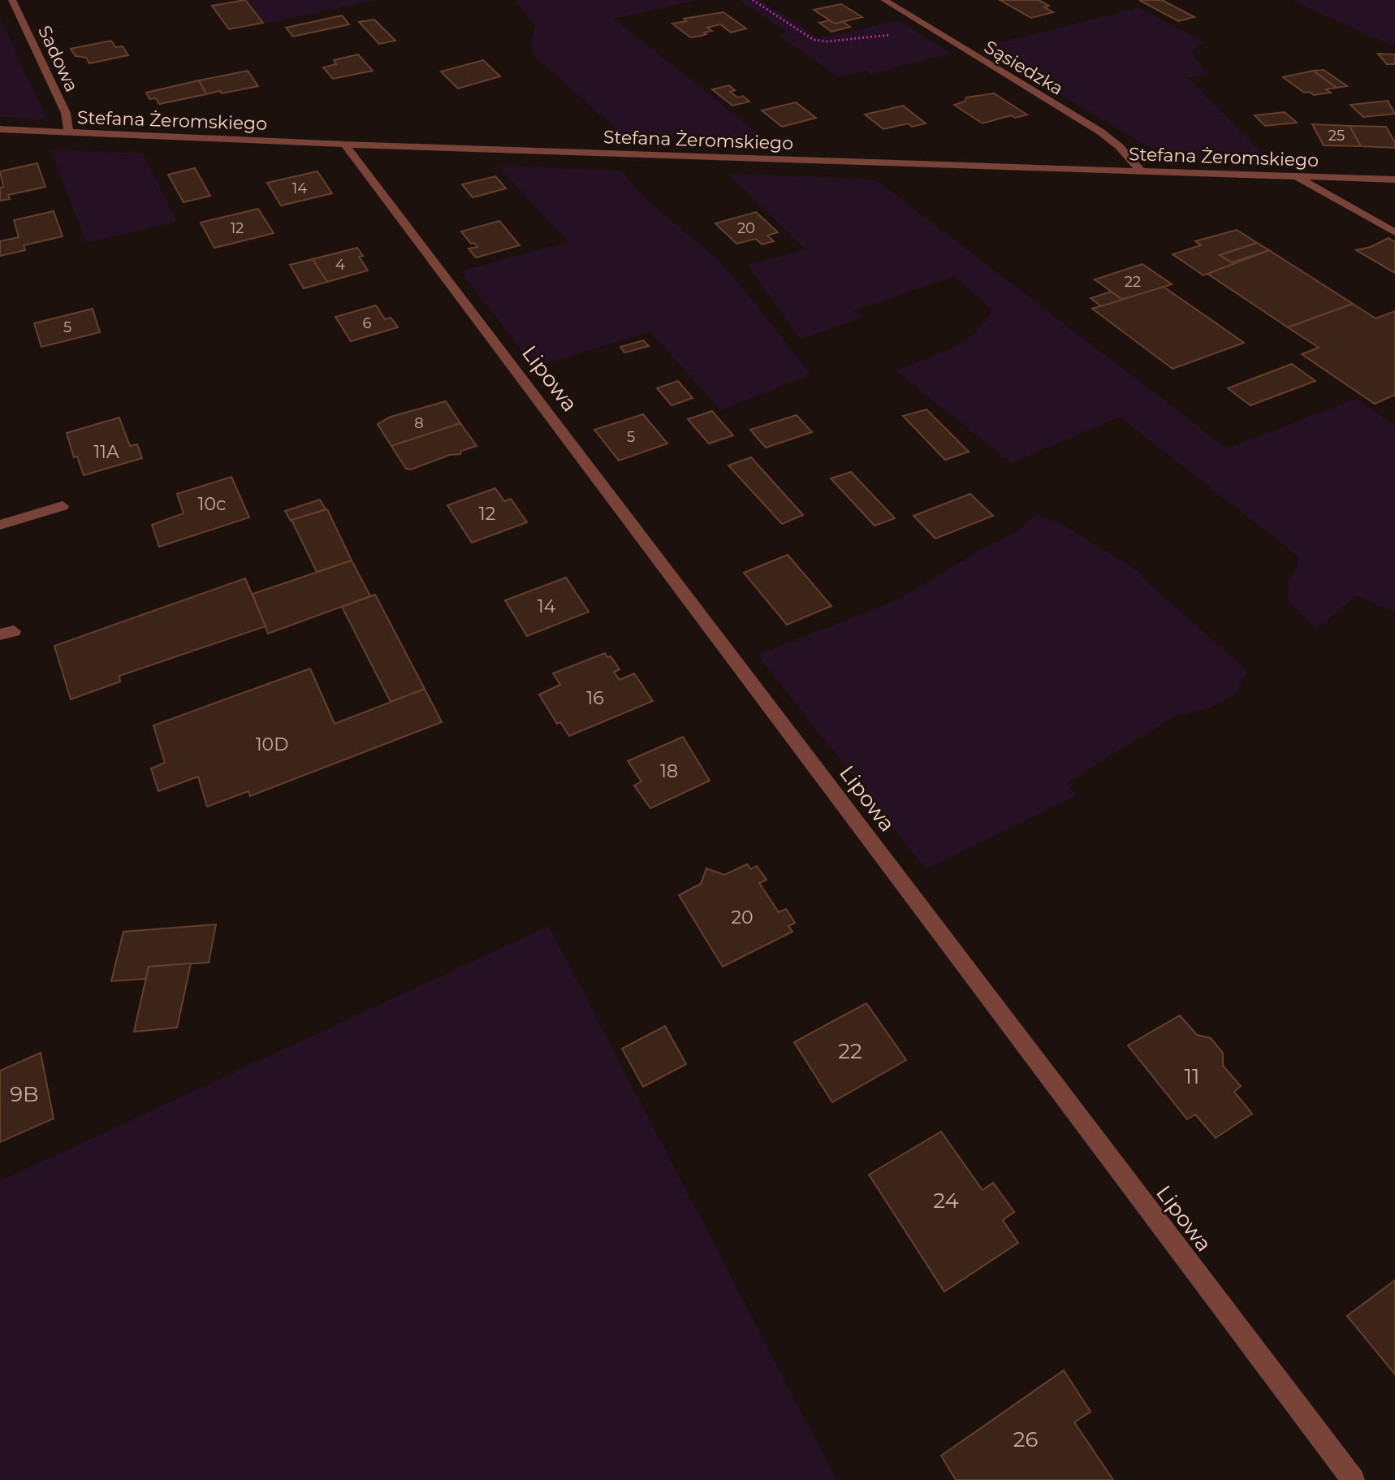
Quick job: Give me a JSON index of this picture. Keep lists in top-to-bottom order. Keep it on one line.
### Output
{"streets":{"street":["Sadowa","Sąsiedzka","Stefana Żeromskiego","Lipowa"]},"crossings":[["Sadowa","Stefana Żeromskiego"],["Sąsiedzka","Stefana Żeromskiego"],["Stefana Żeromskiego","Lipowa"]],"house_numbers":["25","14","12","20","4","22","6","5","8","5","11A","10c","12","14","16","10D","18","20","22","11","9B","24","26"]}
